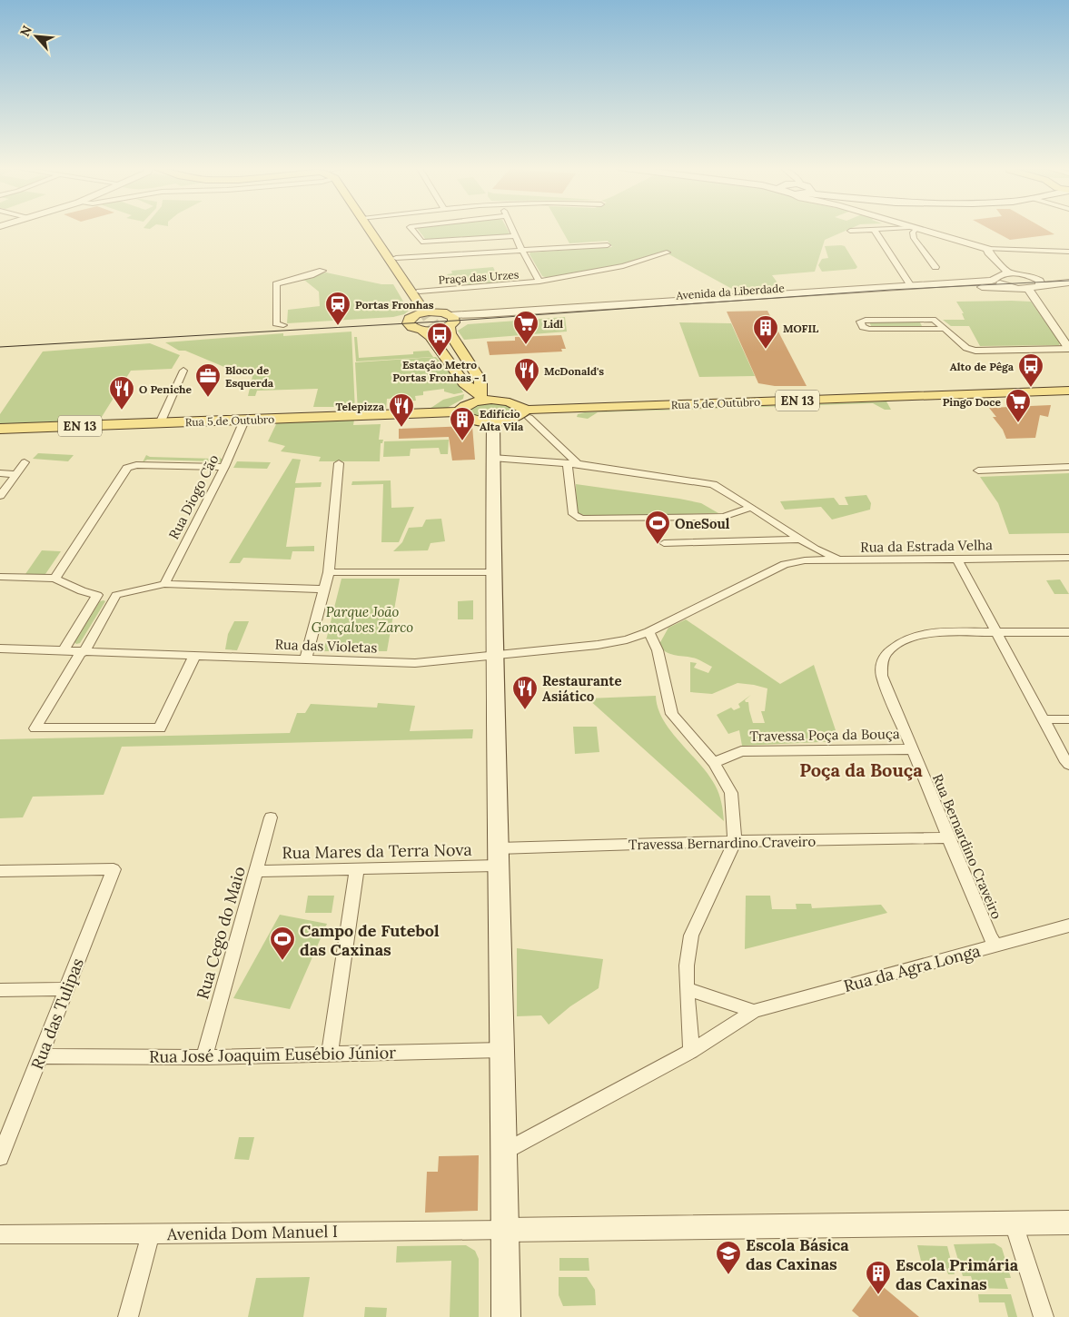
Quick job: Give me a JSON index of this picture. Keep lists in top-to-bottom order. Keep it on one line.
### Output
{"streets":{"main road":["EN 13","Rua 5 de Outubro"],"street":["Praça das Urzes","Avenida da Liberdade","Rua Diogo Cão","Rua da Estrada Velha","Rua das Violetas","Travessa Poça da Bouça","Travessa Bernardino Craveiro","Rua Bernardino Craveiro","Rua Mares da Terra Nova","Rua Cego do Maio","Rua da Agra Longa","Rua das Tulipas","Rua José Joaquim Eusébio Júnior","Avenida Dom Manuel I"]},"crossings":[["Rua 5 de Outubro","Rua Diogo Cão"],["Rua da Estrada Velha","Rua das Violetas"],["Travessa Poça da Bouça","Rua Bernardino Craveiro"],["Travessa Bernardino Craveiro","Rua Bernardino Craveiro"],["Travessa Bernardino Craveiro","Rua Mares da Terra Nova"],["Rua Bernardino Craveiro","Rua da Agra Longa"],["Rua Mares da Terra Nova","Rua Cego do Maio"],["Rua Cego do Maio","Rua José Joaquim Eusébio Júnior"],["Rua das Tulipas","Rua José Joaquim Eusébio Júnior"]],"districts":["Poça da Bouça"],"parks":["Parque João Gonçalves Zarco"],"places":{"station":["Portas Fronhas"],"supermarket":["Lidl","Pingo Doce"],"building":["MOFIL","Edifício Alta Vila","Escola Primária das Caxinas"],"bus stop":["Estação Metro Portas Fronhas - 1","Alto de Pêga"],"restaurant":["McDonald's","O Peniche","Telepizza","Restaurante Asiático"],"office":["Bloco de Esquerda"],"sports":["OneSoul","Campo de Futebol das Caxinas"],"school or university":["Escola Básica das Caxinas"]},"north":"top left"}
